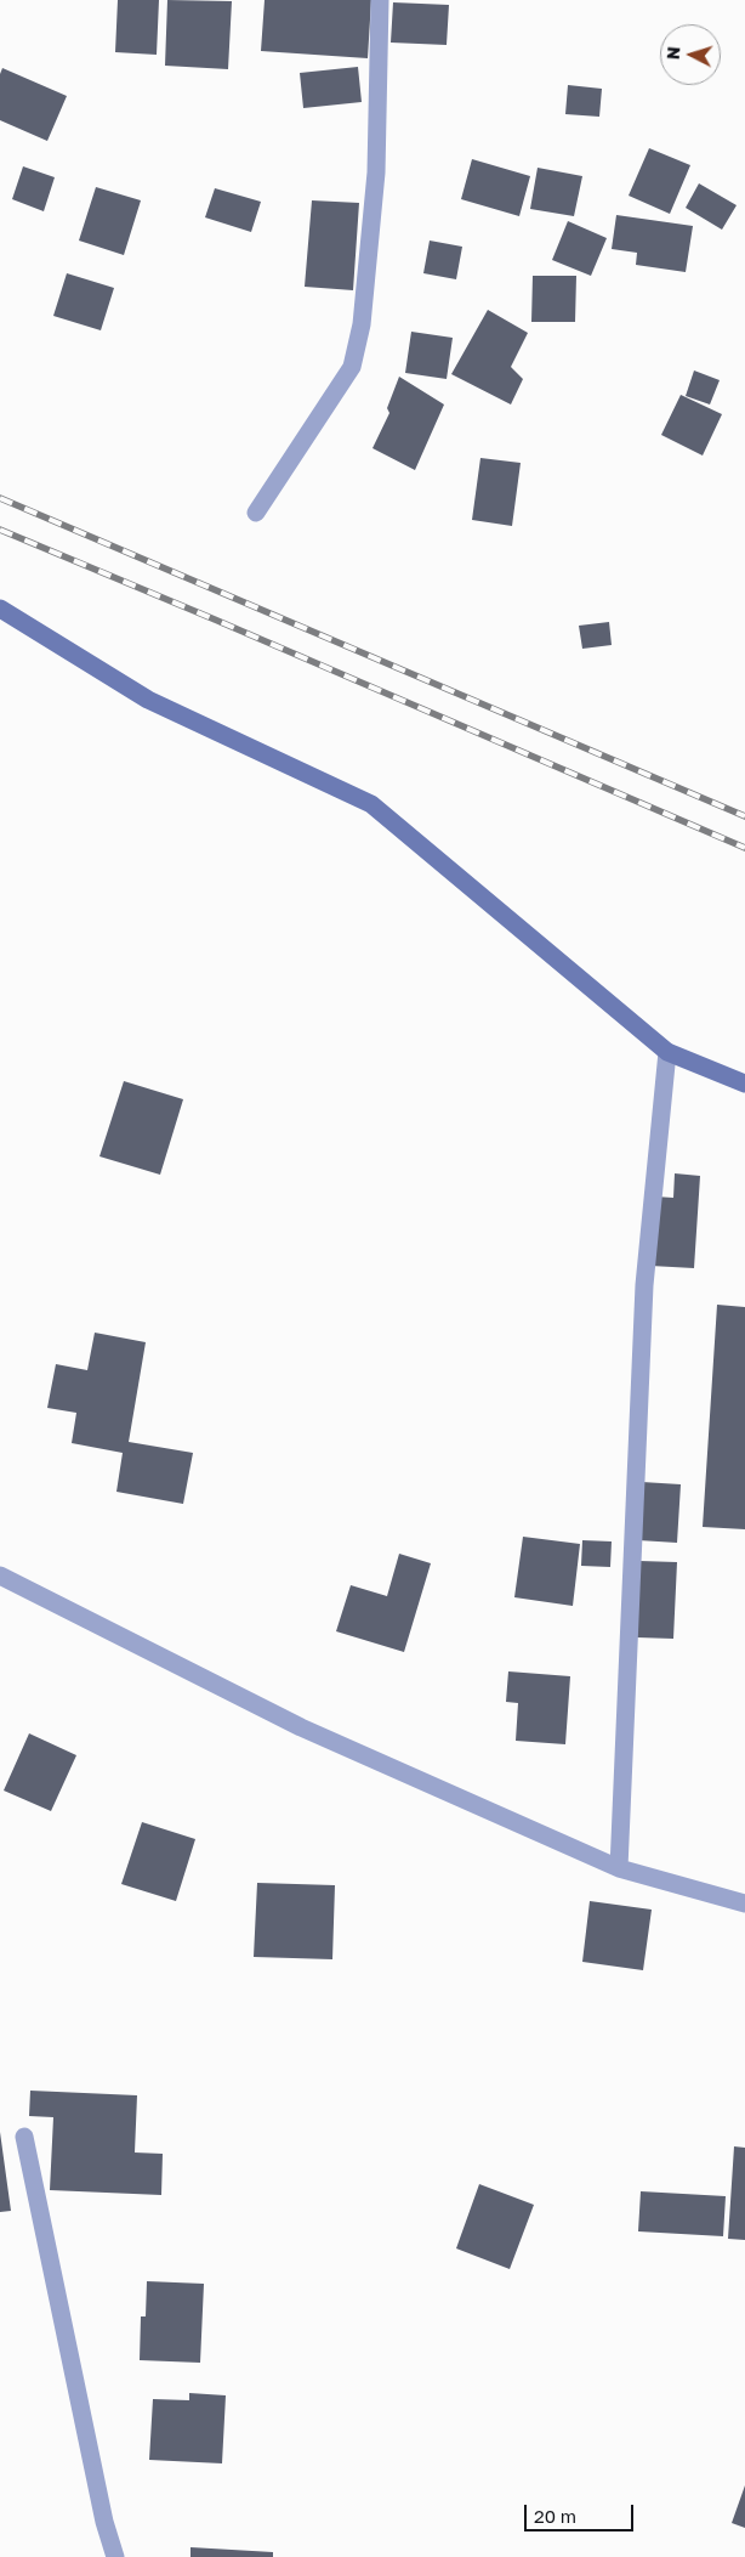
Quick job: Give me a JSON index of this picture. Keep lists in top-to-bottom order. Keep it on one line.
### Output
{"scale_bar":"20 m","north":"left"}
